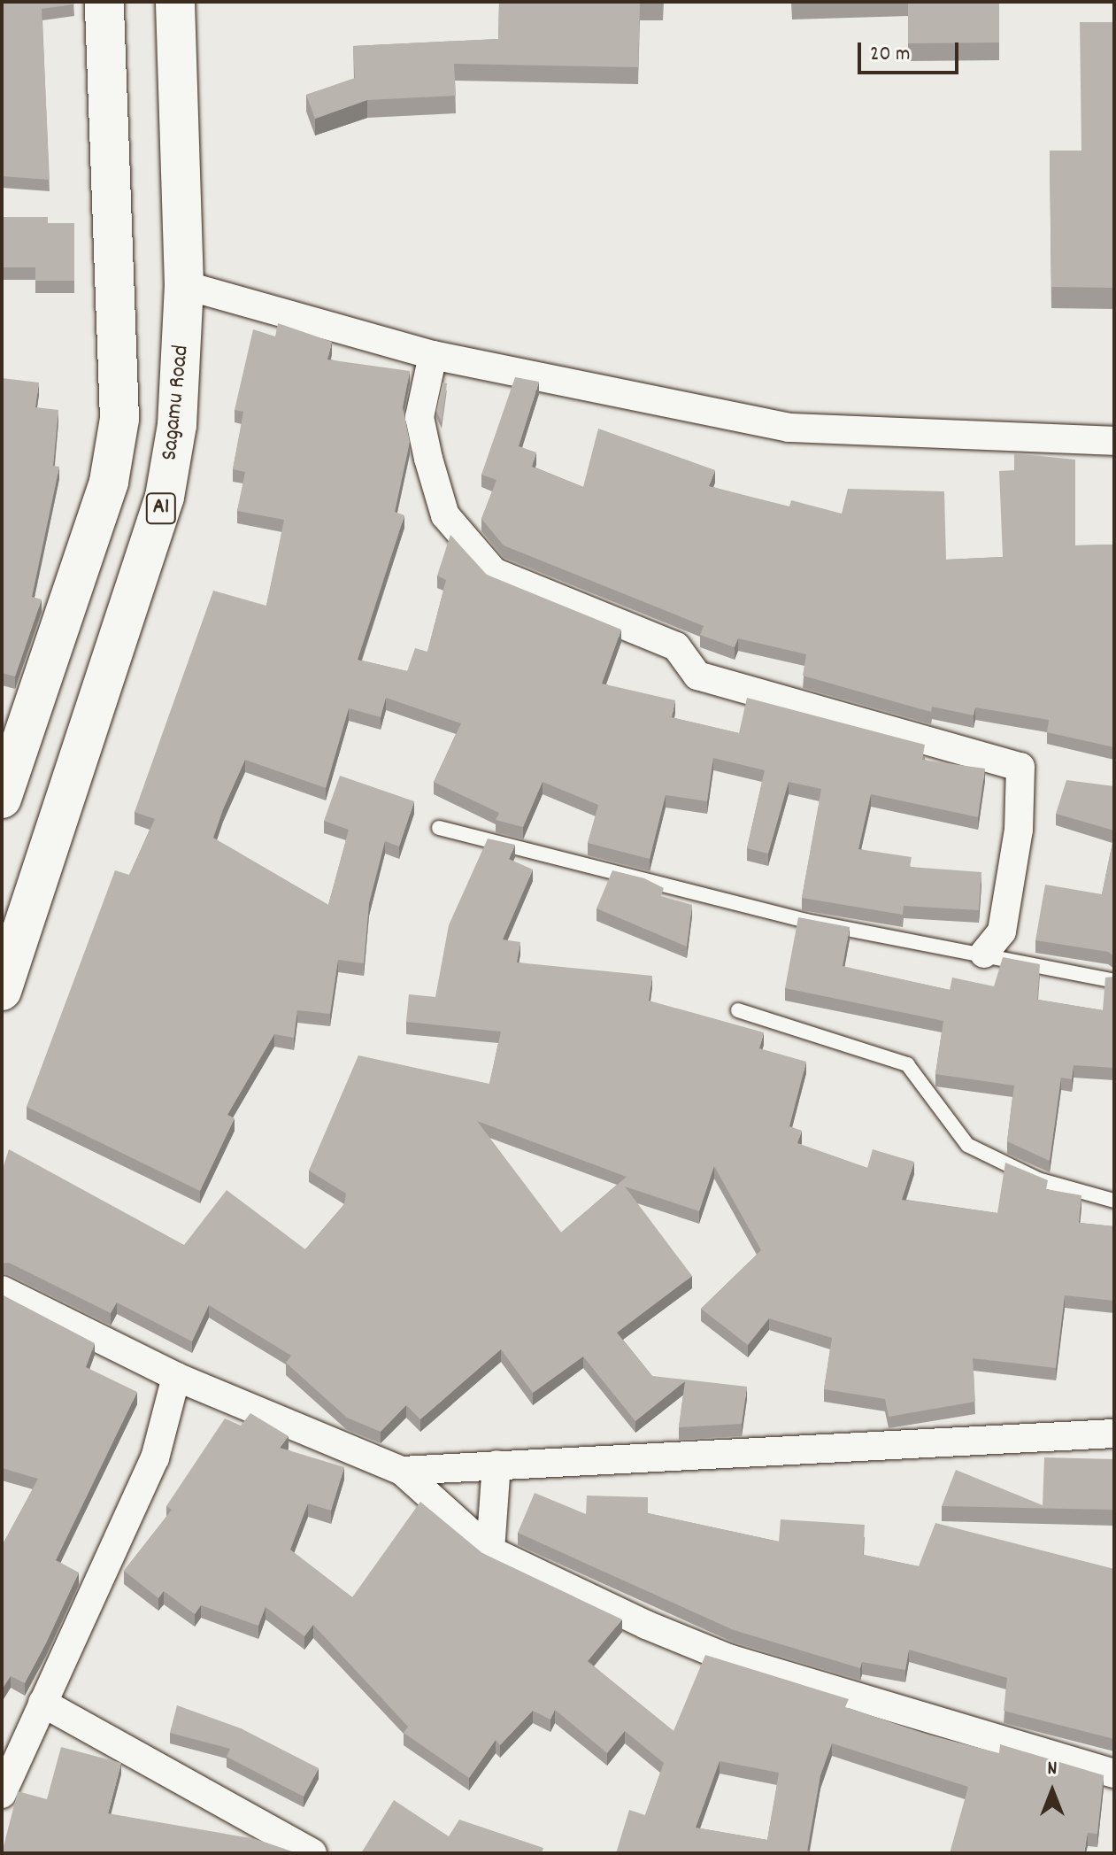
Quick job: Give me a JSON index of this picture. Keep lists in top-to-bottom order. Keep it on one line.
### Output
{"streets":{"highway":["Sagamu Road","A1"]},"scale_bar":"20 m","north":"top"}
